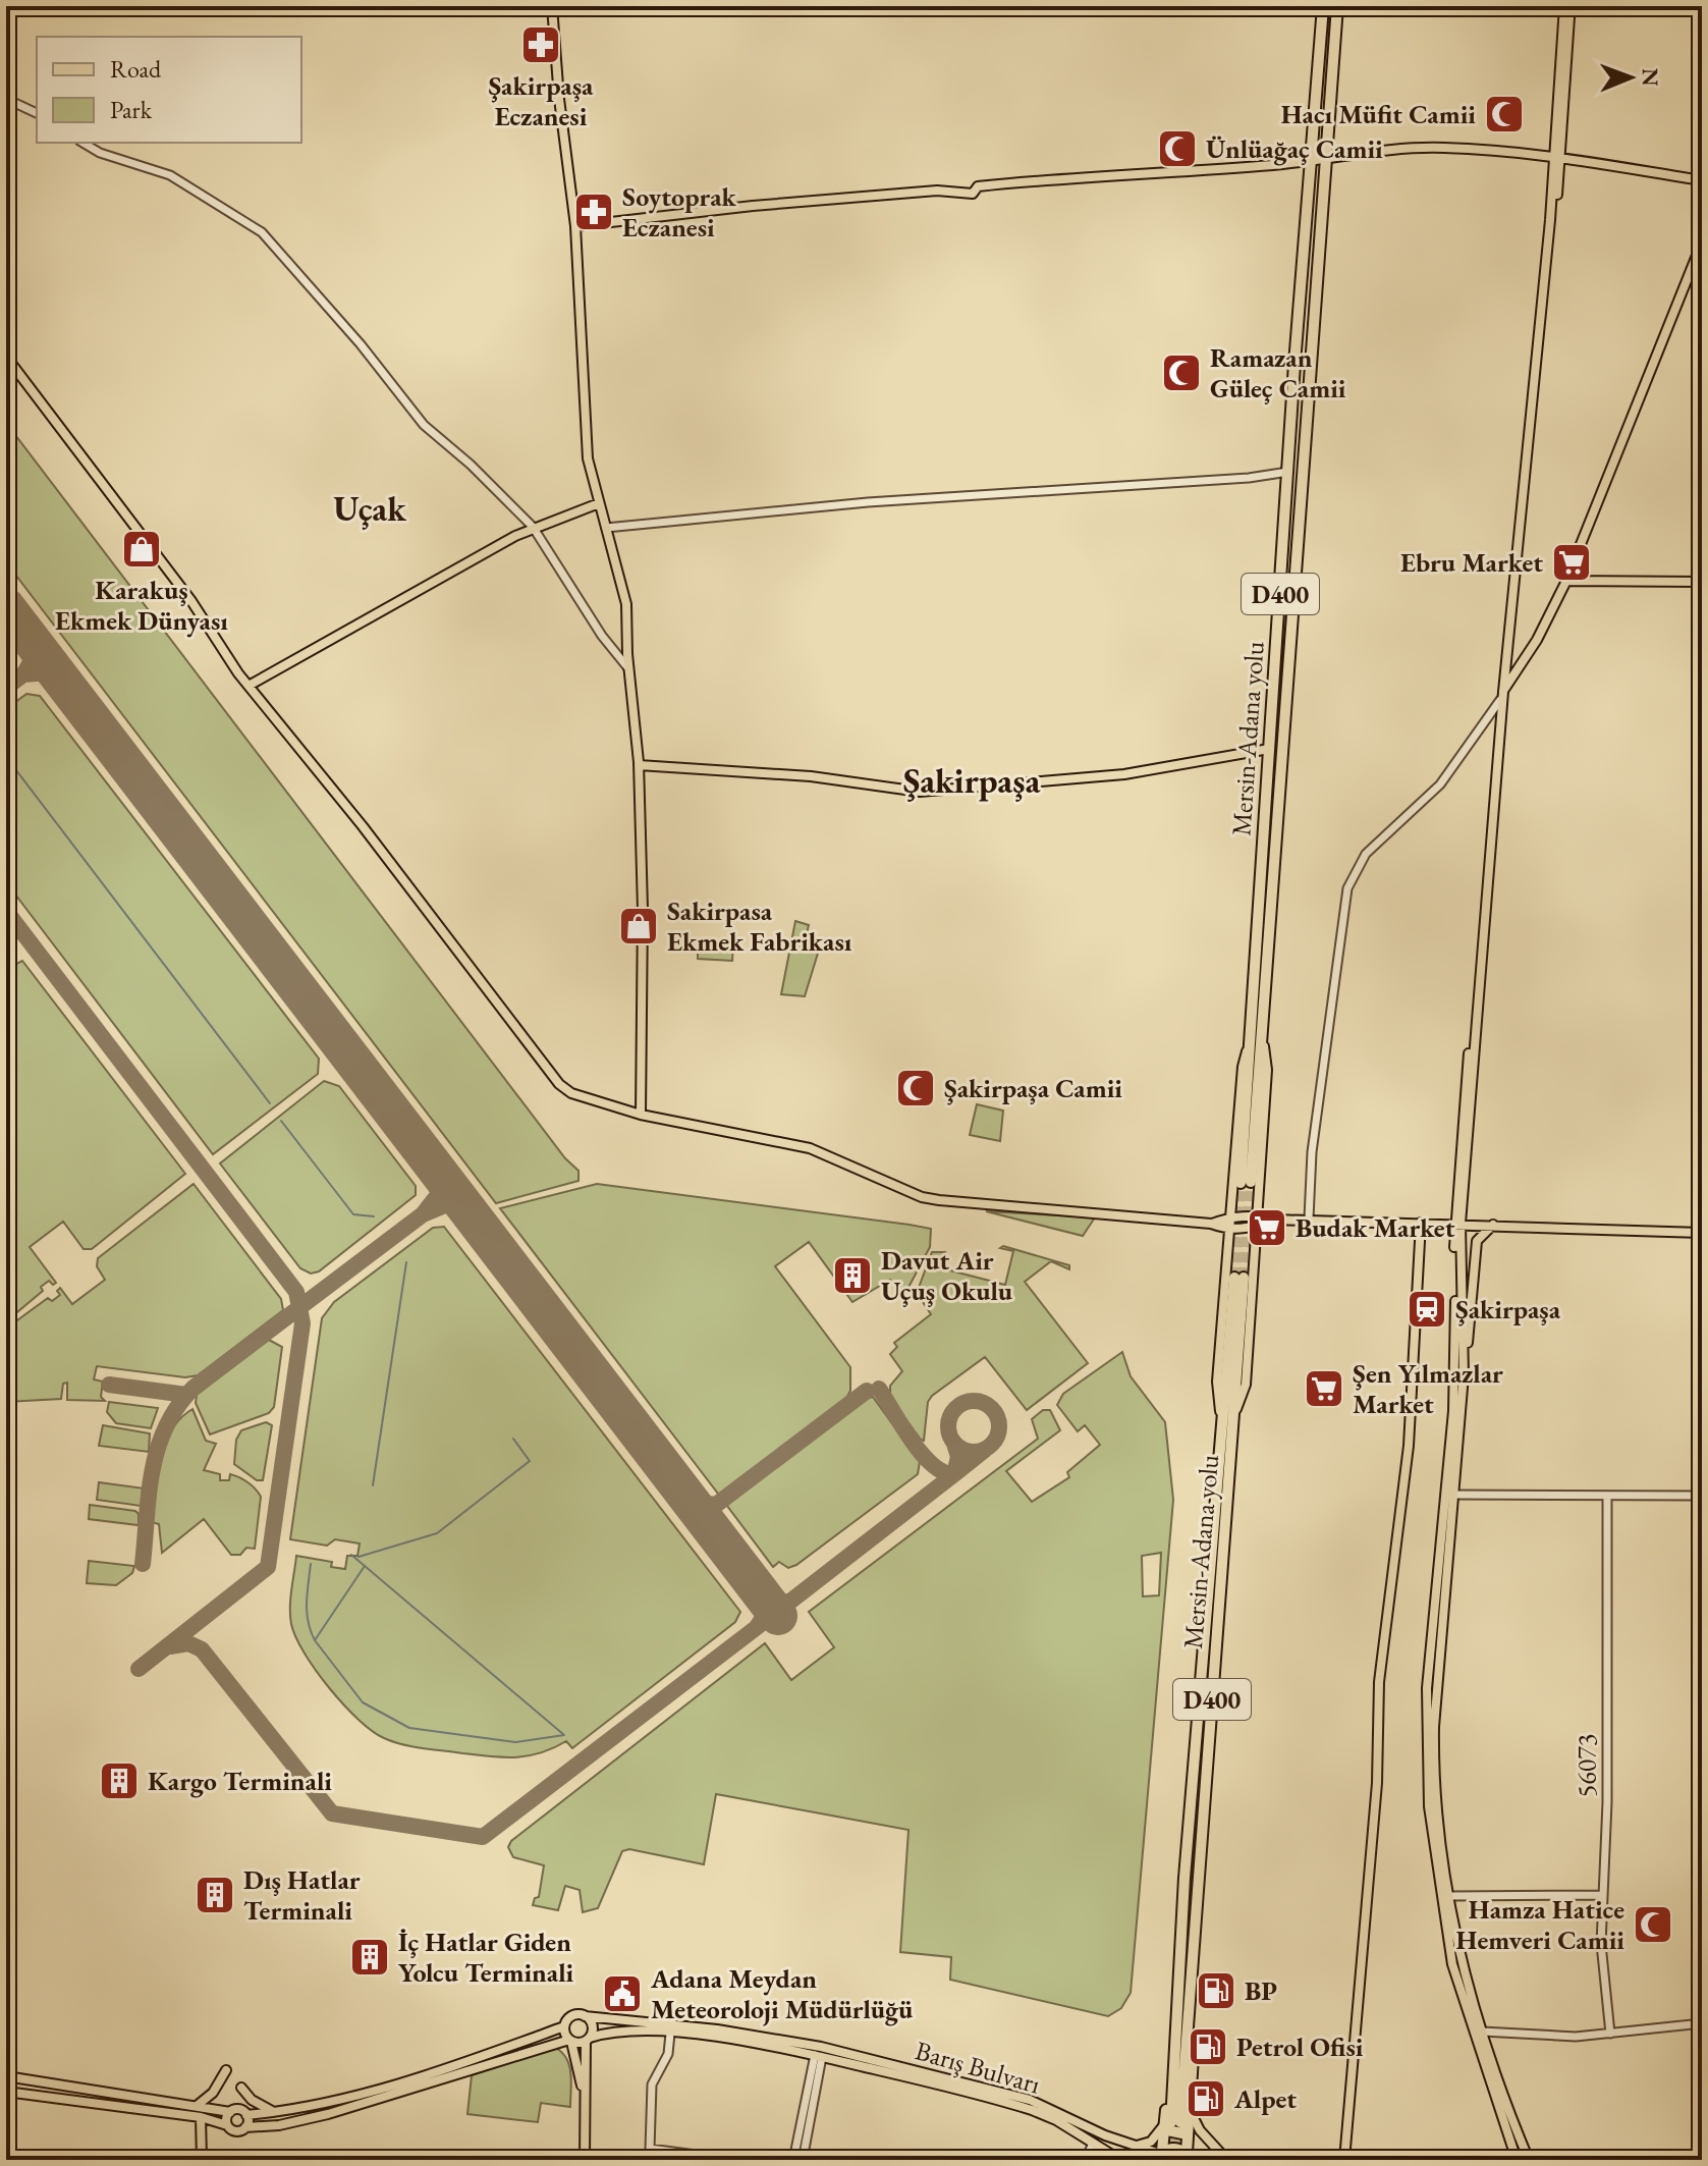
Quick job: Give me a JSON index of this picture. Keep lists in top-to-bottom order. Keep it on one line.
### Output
{"streets":{"highway":["D400","Mersin-Adana yolu"],"main road":["Barış Bulvarı"],"street":["56073"]},"districts":["Uçak","Şakirpaşa"],"places":{"pharmacy":["Şakirpaşa Eczanesi","Soytoprak Eczanesi"],"mosque":["Hacı Müfit Camii","Ünlüağaç Camii","Ramazan Güleç Camii","Şakirpaşa Camii","Hamza Hatice Hemveri Camii"],"shop":["Karakuş Ekmek Dünyası","Sakirpasa Ekmek Fabrikası"],"supermarket":["Ebru Market","Budak Market","Şen Yılmazlar Market"],"building":["Davut Air Uçuş Okulu","Kargo Terminali","Dış Hatlar Terminali","İç Hatlar Giden Yolcu Terminali"],"station":["Şakirpaşa"],"fuel station":["BP","Petrol Ofisi","Alpet"],"public building":["Adana Meydan Meteoroloji Müdürlüğü"]},"legend":["Road","Park"],"north":"right"}
